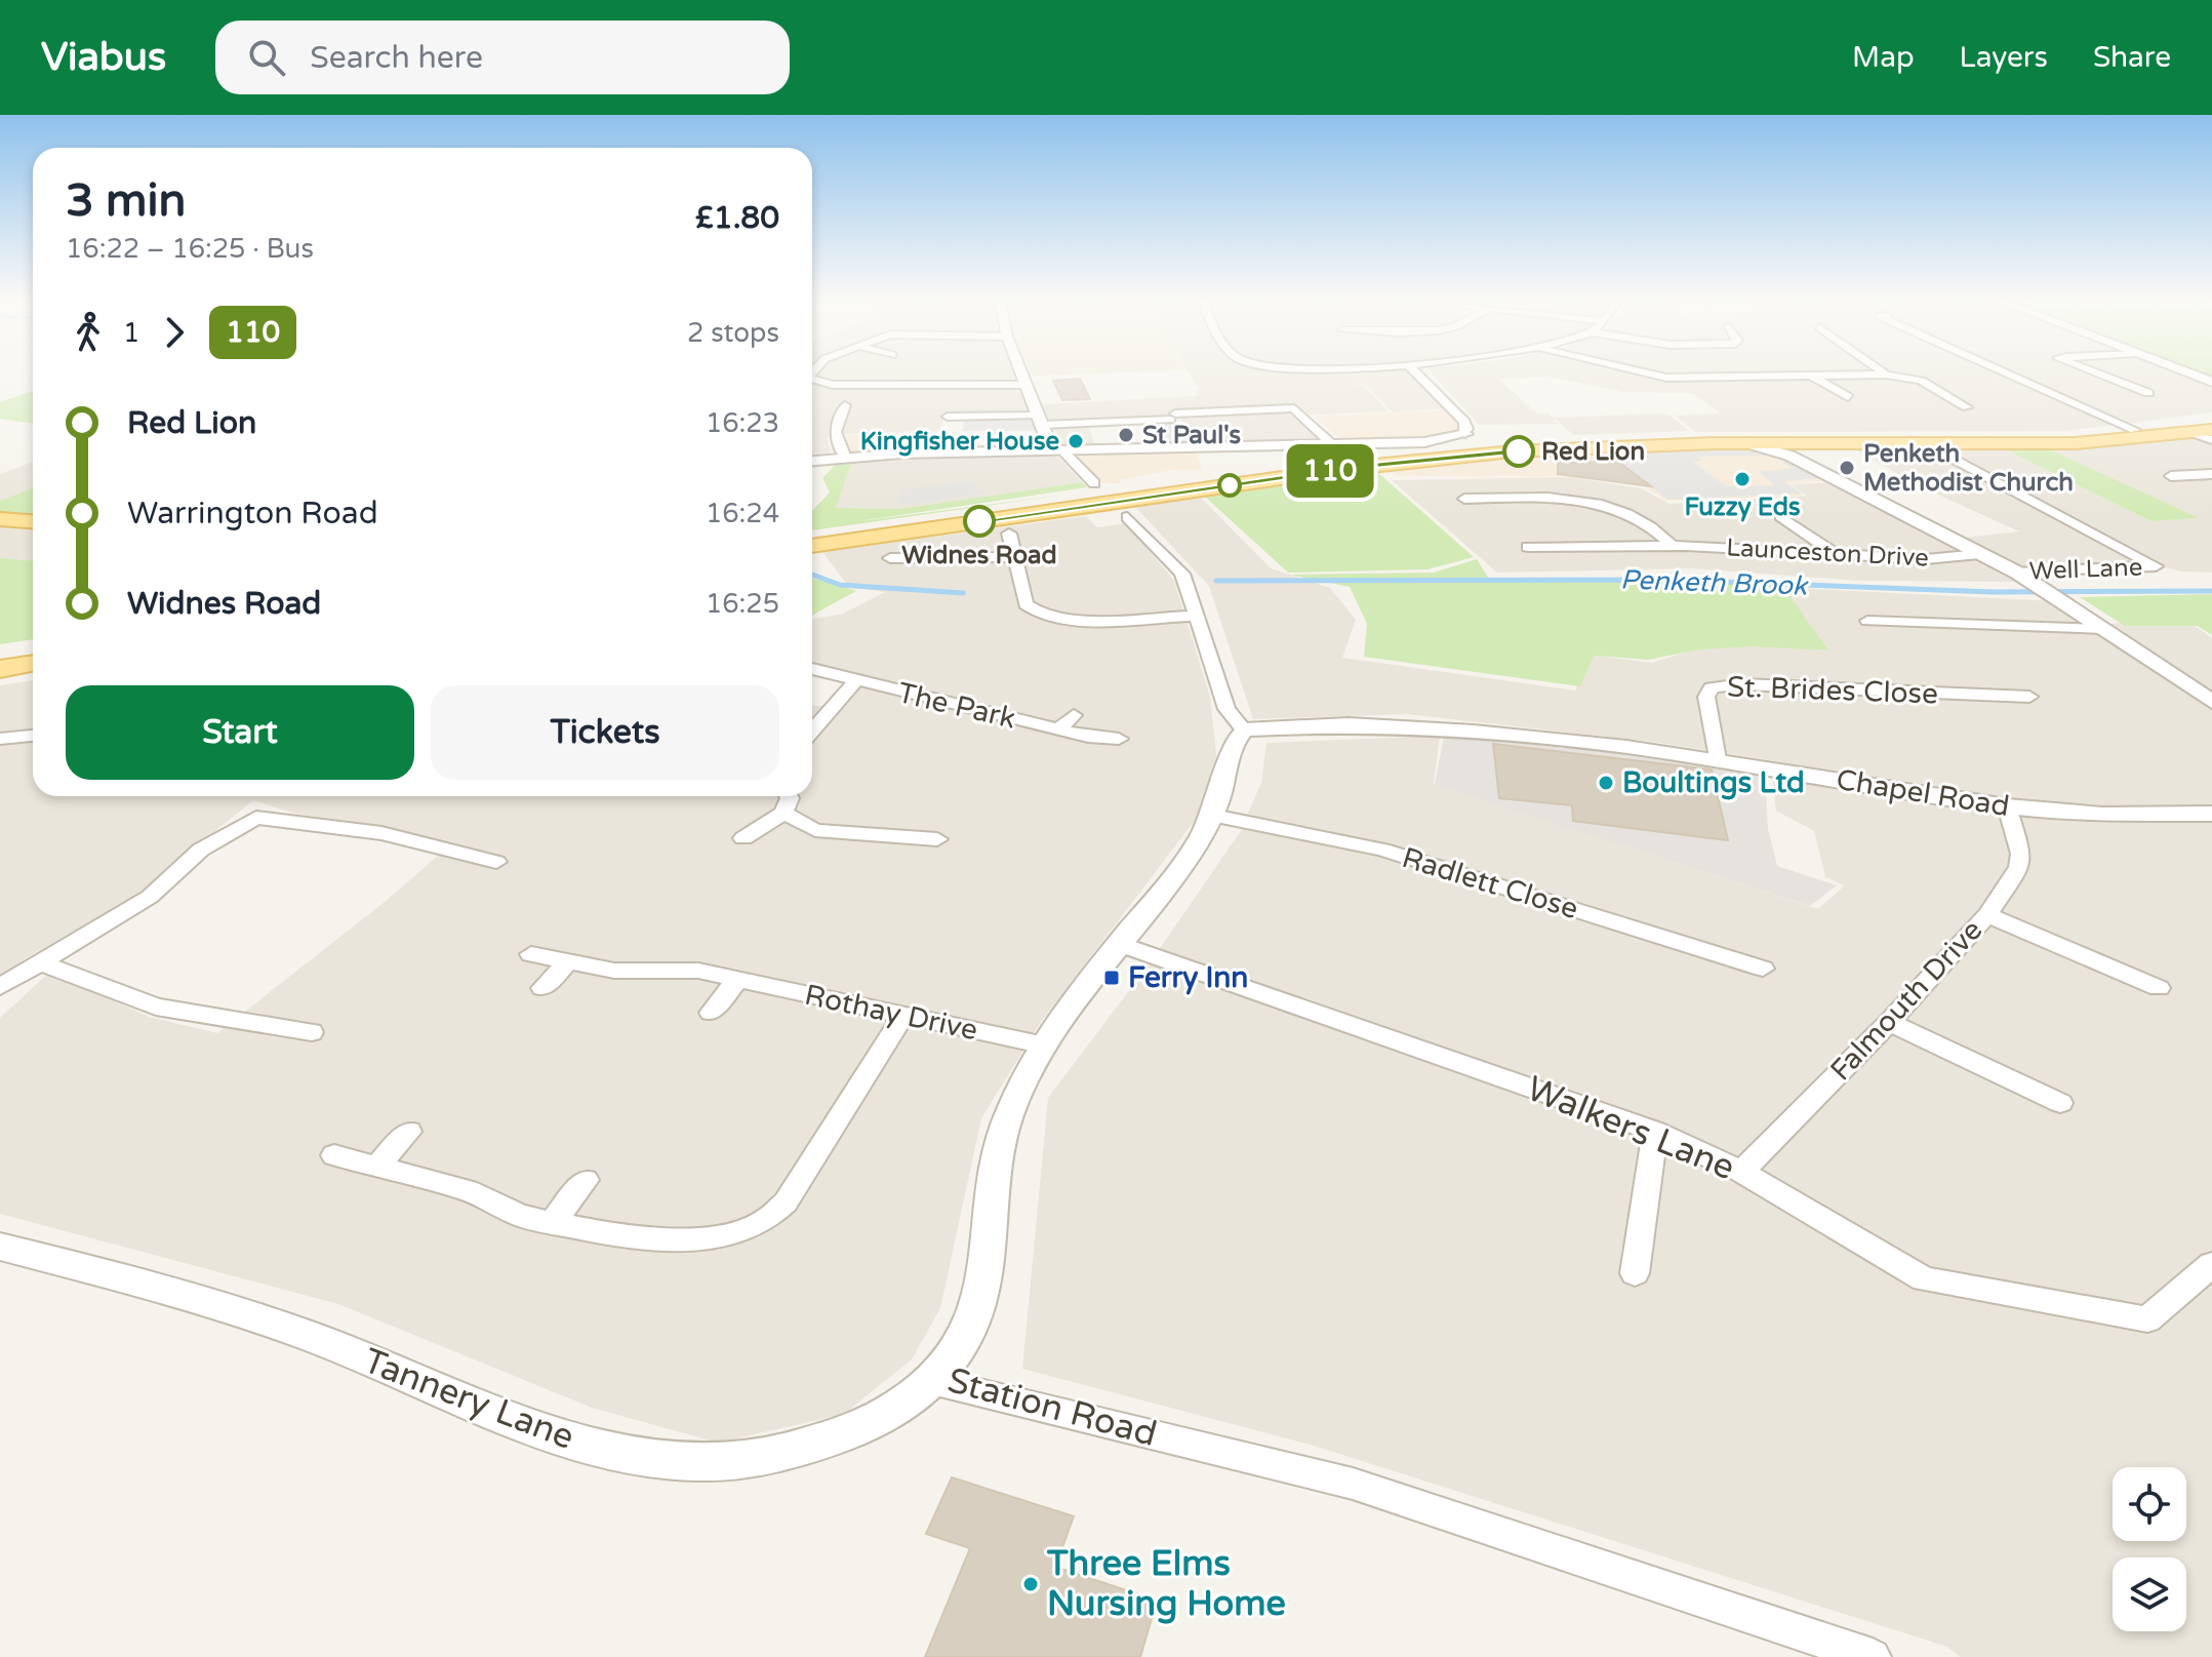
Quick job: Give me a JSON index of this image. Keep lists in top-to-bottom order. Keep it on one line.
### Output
{"streets":{"street":["Launceston Drive","Well Lane","St. Brides Close","The Park","Chapel Road","Radlett Close","Falmouth Drive","Rothay Drive","Walkers Lane","Tannery Lane","Station Road"]},"crossings":[["St. Brides Close","Chapel Road"],["Chapel Road","Falmouth Drive"],["Chapel Road","Station Road"],["Radlett Close","Station Road"],["Falmouth Drive","Walkers Lane"],["Rothay Drive","Station Road"],["Walkers Lane","Station Road"],["Tannery Lane","Station Road"]],"water":["Penketh Brook"],"places":{"other":["St Paul's","Kingfisher House","Red Lion","Penketh Methodist Church","Fuzzy Eds","Widnes Road","Boultings Ltd","Three Elms Nursing Home"],"transit":["Ferry Inn"]},"lines":["bus line 110"],"page":{"header":"Viabus","search":"Search here","nav":["Map","Layers","Share"],"on_map":"110","heading":["3 min","16:22 – 16:25 · Bus","£1.80"],"legs":["1","110","2 stops"],"list":[{"name":"Red Lion","value":"16:23"},{"name":"Warrington Road","value":"16:24"},{"name":"Widnes Road","value":"16:25"}],"buttons":["Start","Tickets"]}}
